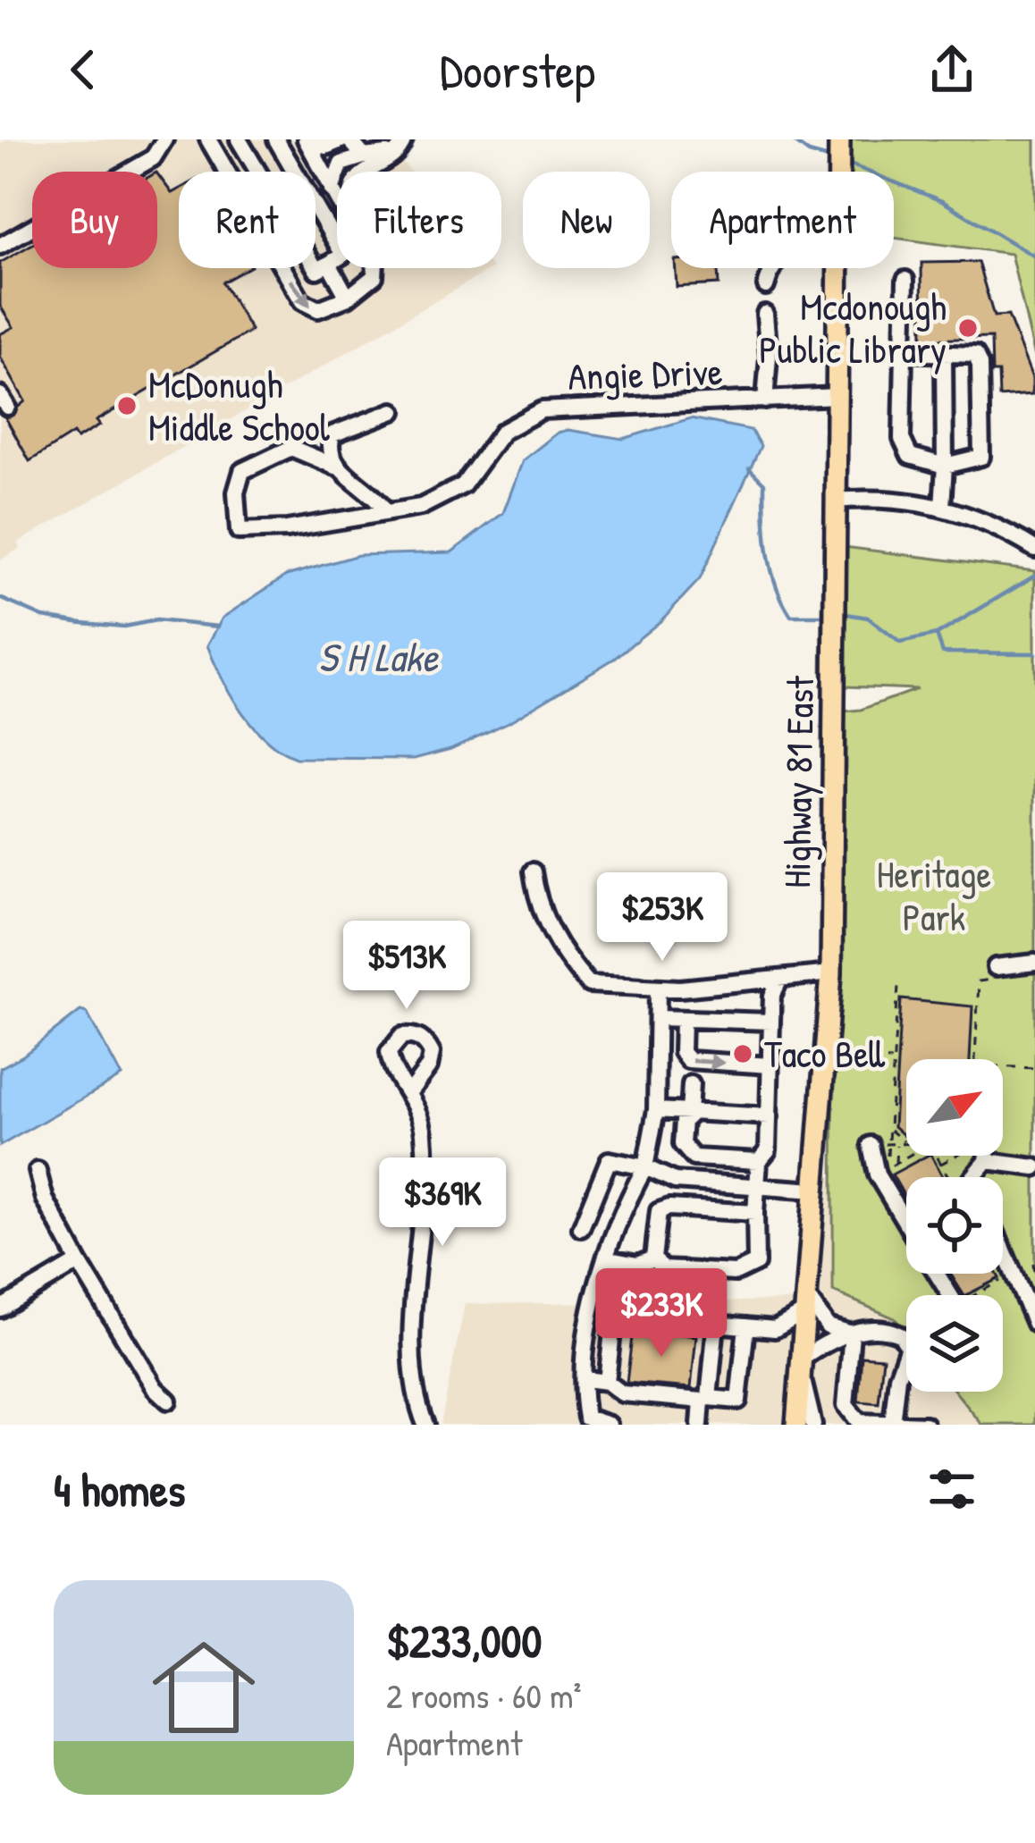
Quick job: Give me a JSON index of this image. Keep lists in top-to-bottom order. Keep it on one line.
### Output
{"streets":{"main road":["Highway 81 East"],"street":["Angie Drive"]},"crossings":[["Angie Drive","Highway 81 East"]],"water":["S H Lake"],"parks":["Heritage Park"],"places":["Mcdonough Public Library","McDonugh Middle School","Taco Bell"],"north":"top right","page":{"header":"Doorstep","chip":["Buy","Rent","Filters","New","Apartment"],"price":["$253K","$513K","$369K","$233K"],"heading":"4 homes","list":[{"name":"$233,000","note":"2 rooms · 60 m² · Apartment"}]}}
